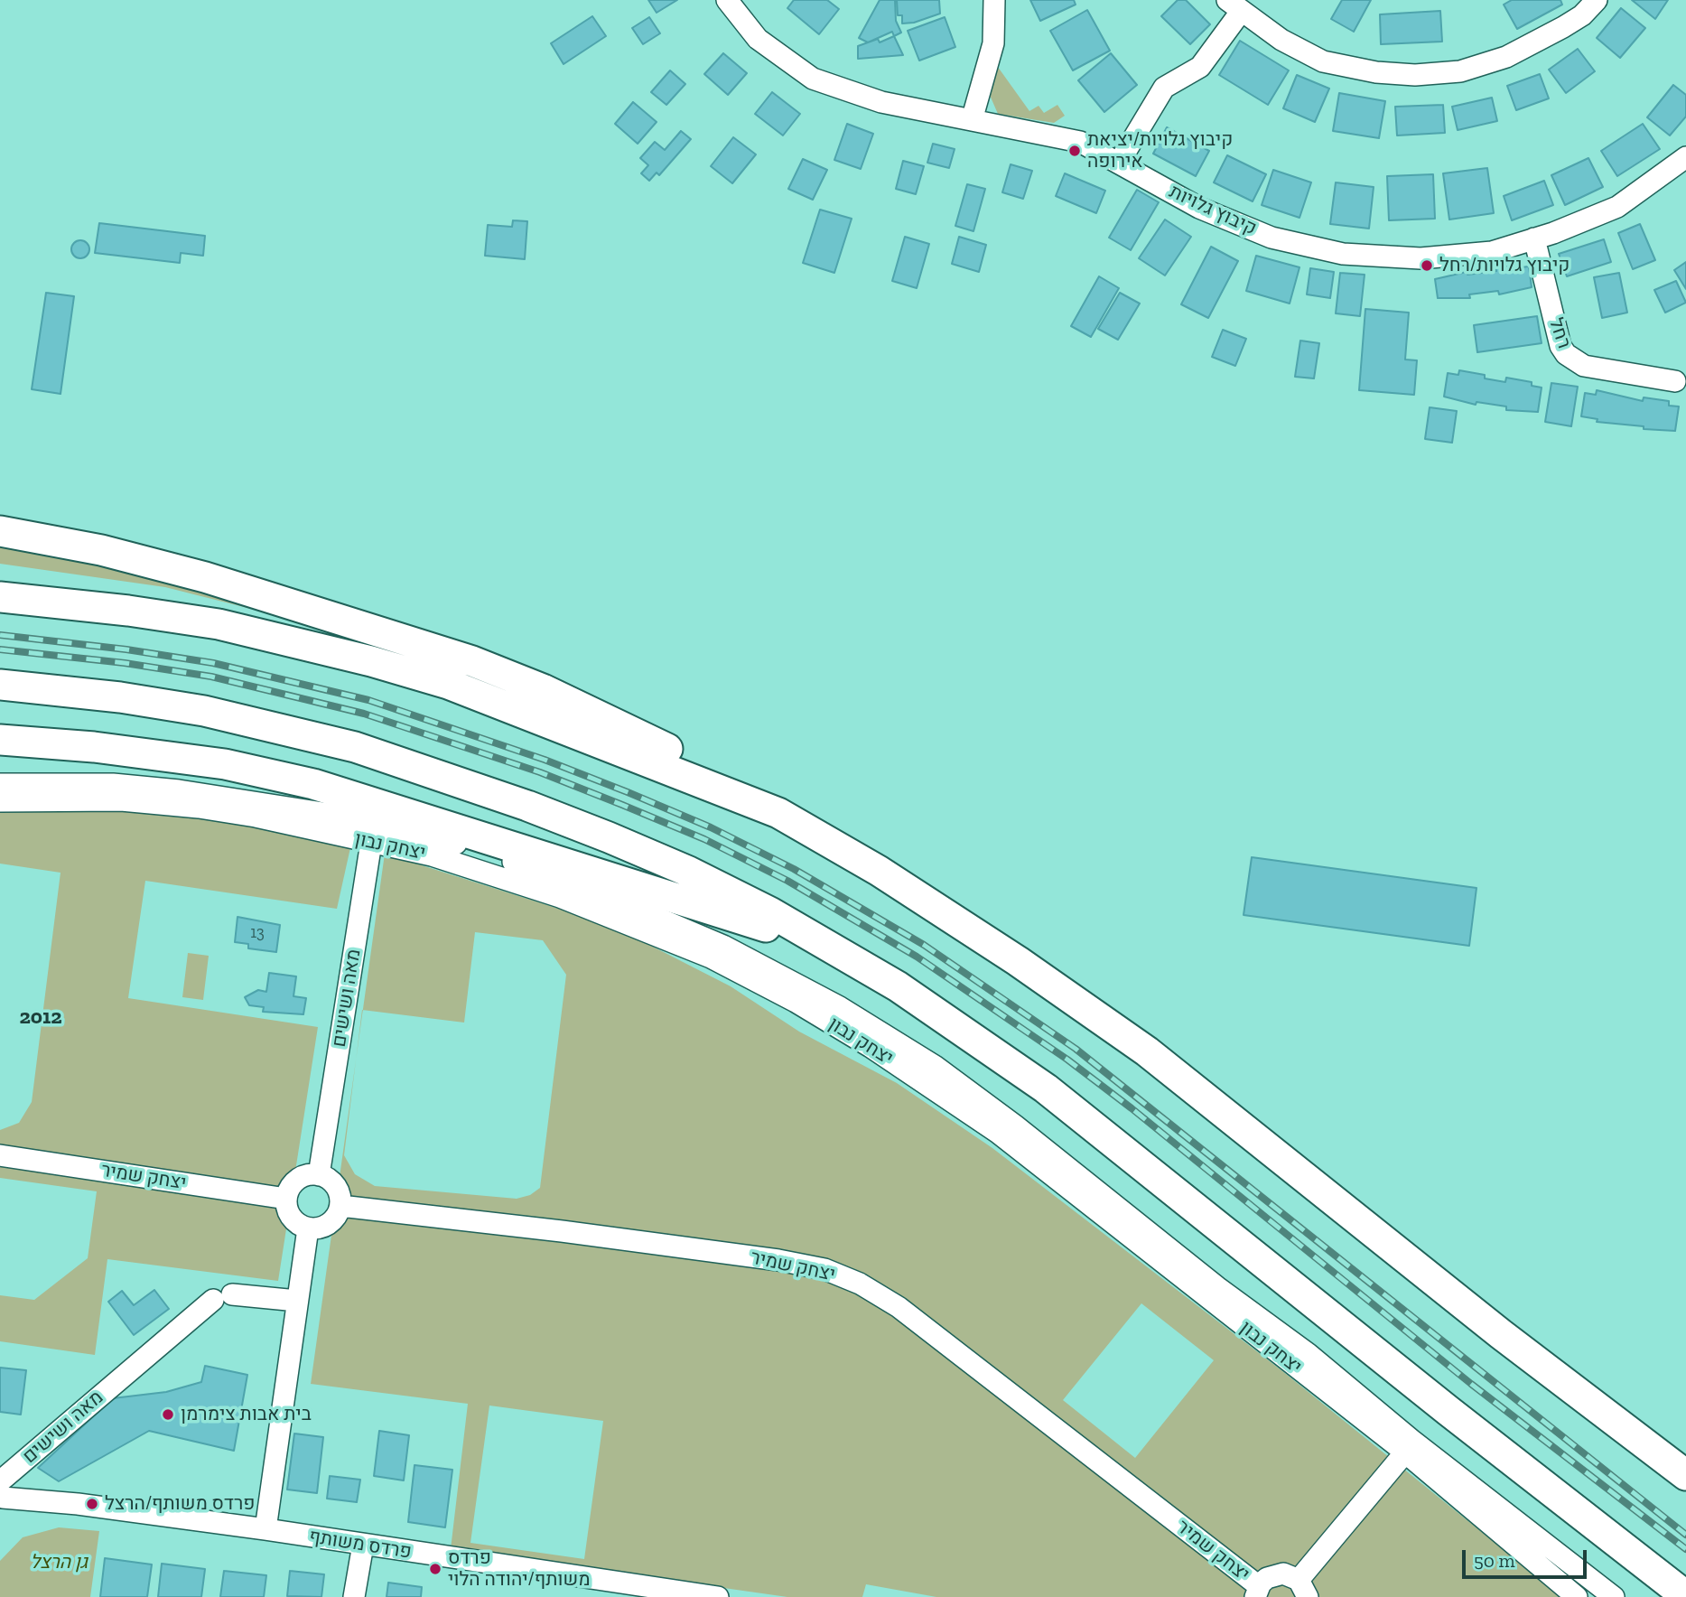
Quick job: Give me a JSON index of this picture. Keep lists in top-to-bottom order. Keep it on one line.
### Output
{"streets":{"street":["קיבוץ גלויות","רחל","יצחק נבון","מאה ושישים","יצחק שמיר","פרדס משותף"]},"crossings":[["קיבוץ גלויות","רחל"],["יצחק נבון","מאה ושישים"],["מאה ושישים","יצחק שמיר"],["מאה ושישים","פרדס משותף"]],"districts":["2012"],"parks":["גן הרצל"],"places":["קיבוץ גלויות/יציאת אירופה","קיבוץ גלויות/רחל","בית אבות צימרמן","פרדס משותף/הרצל","פרדס משותף/יהודה הלוי"],"house_numbers":["13"],"scale_bar":"50 m"}
